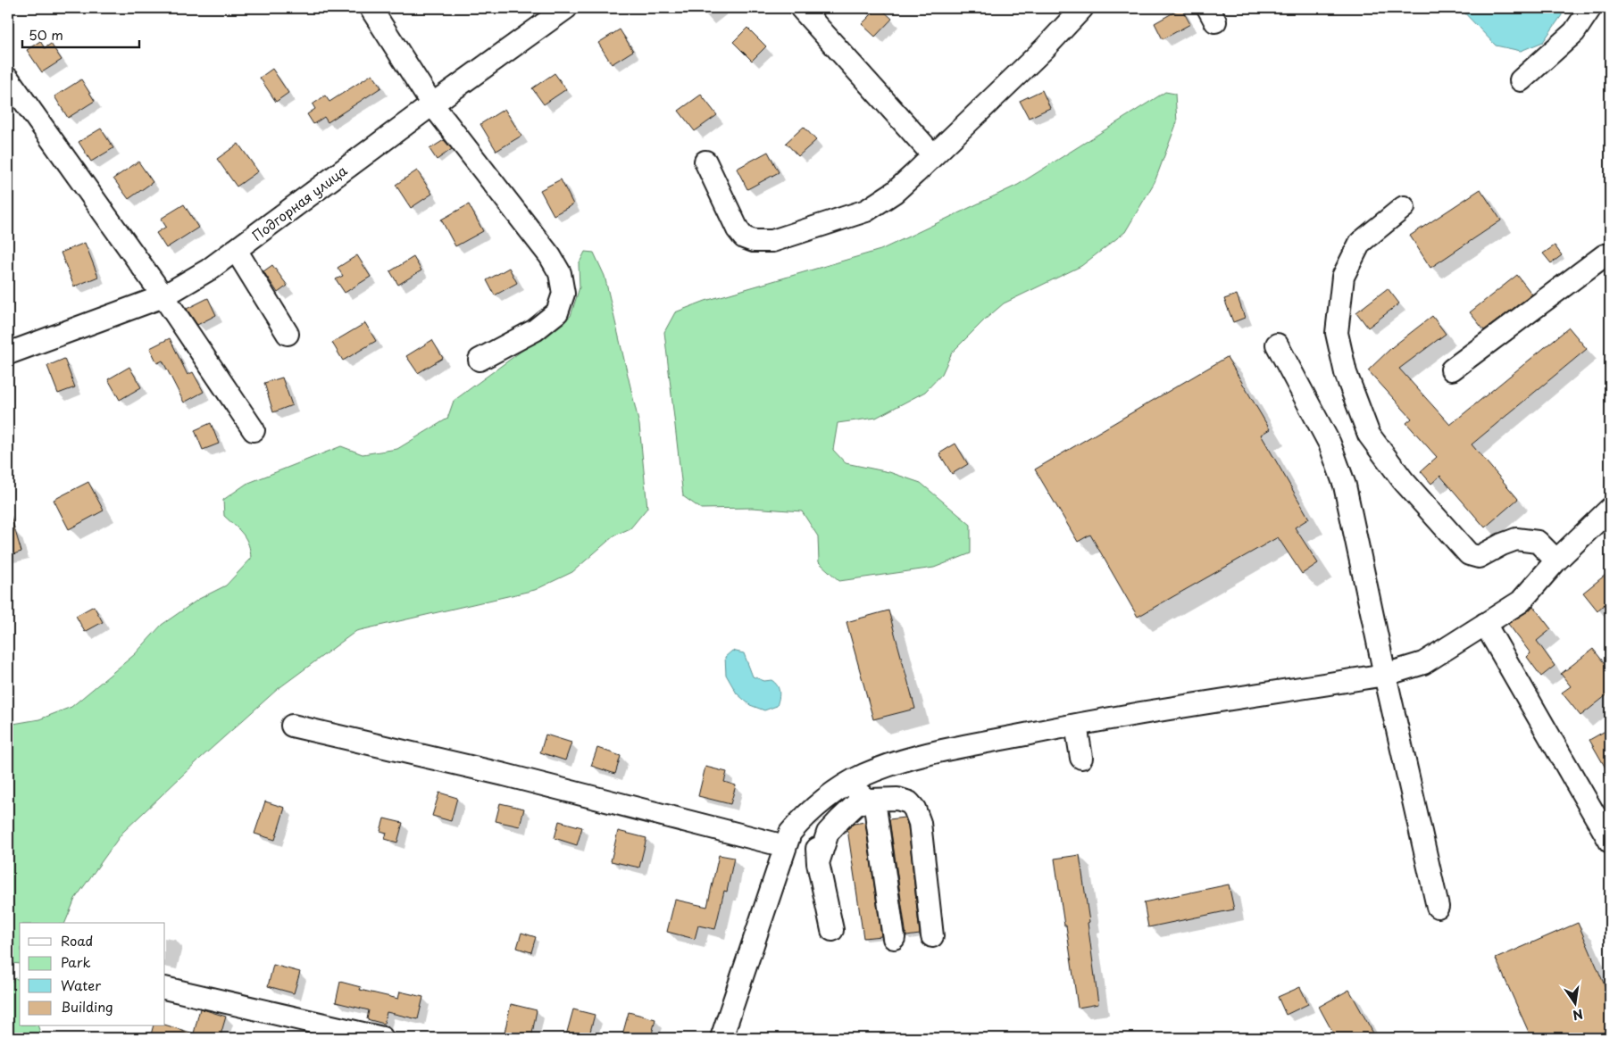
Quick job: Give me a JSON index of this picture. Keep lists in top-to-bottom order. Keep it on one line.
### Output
{"streets":{"street":["Подгорная улица"]},"legend":["Road","Park","Water","Building"],"scale_bar":"50 m","north":"bottom"}
